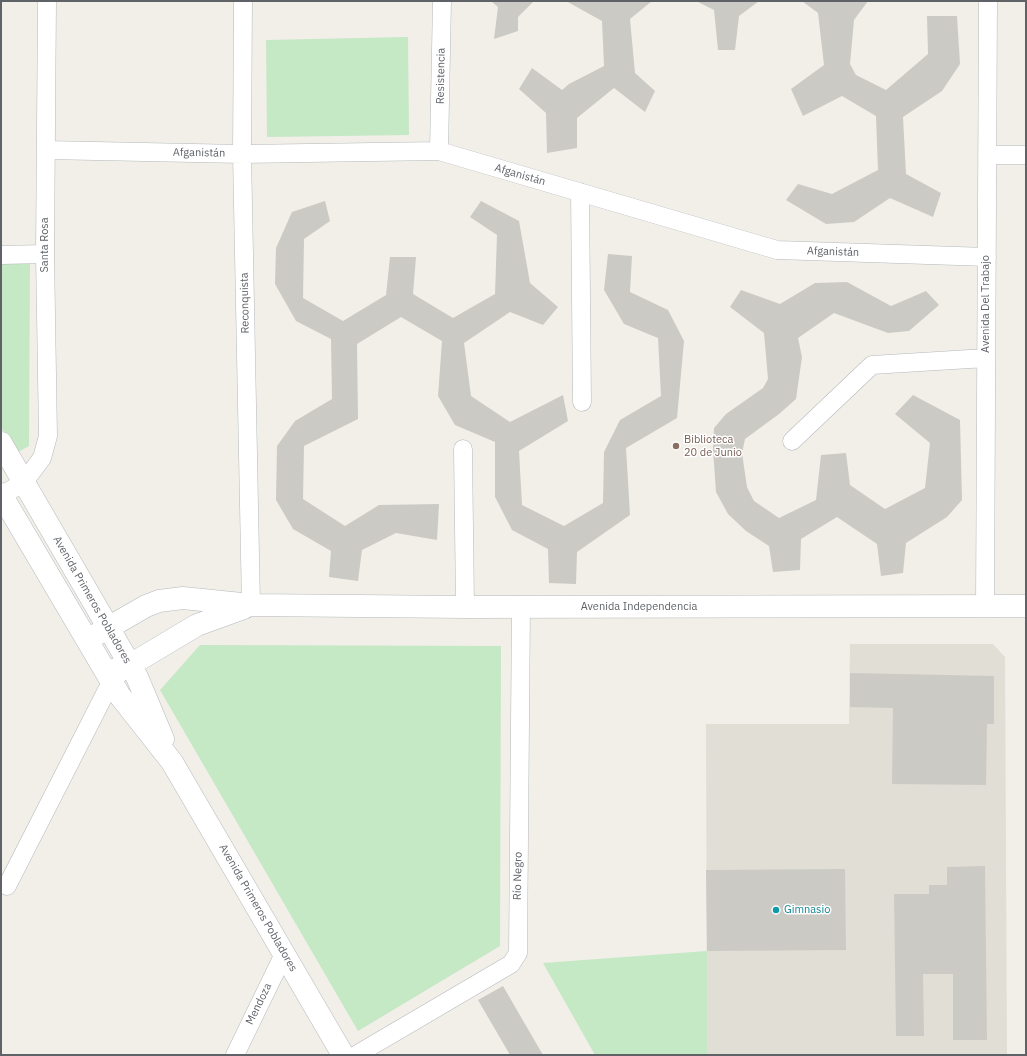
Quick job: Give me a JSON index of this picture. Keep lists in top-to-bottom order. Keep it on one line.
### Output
{"streets":{"street":["Resistencia","Afganistán","Santa Rosa","Reconquista","Avenida Del Trabajo","Avenida Primeros Pobladores","Avenida Independencia","Río Negro","Mendoza"]},"crossings":[["Resistencia","Afganistán"],["Afganistán","Santa Rosa"],["Afganistán","Reconquista"],["Afganistán","Avenida Del Trabajo"],["Santa Rosa","Avenida Primeros Pobladores"],["Reconquista","Avenida Independencia"],["Avenida Del Trabajo","Avenida Independencia"],["Avenida Primeros Pobladores","Avenida Independencia"],["Avenida Primeros Pobladores","Mendoza"],["Avenida Independencia","Río Negro"]],"places":["Biblioteca 20 de Junio","Gimnasio"]}
